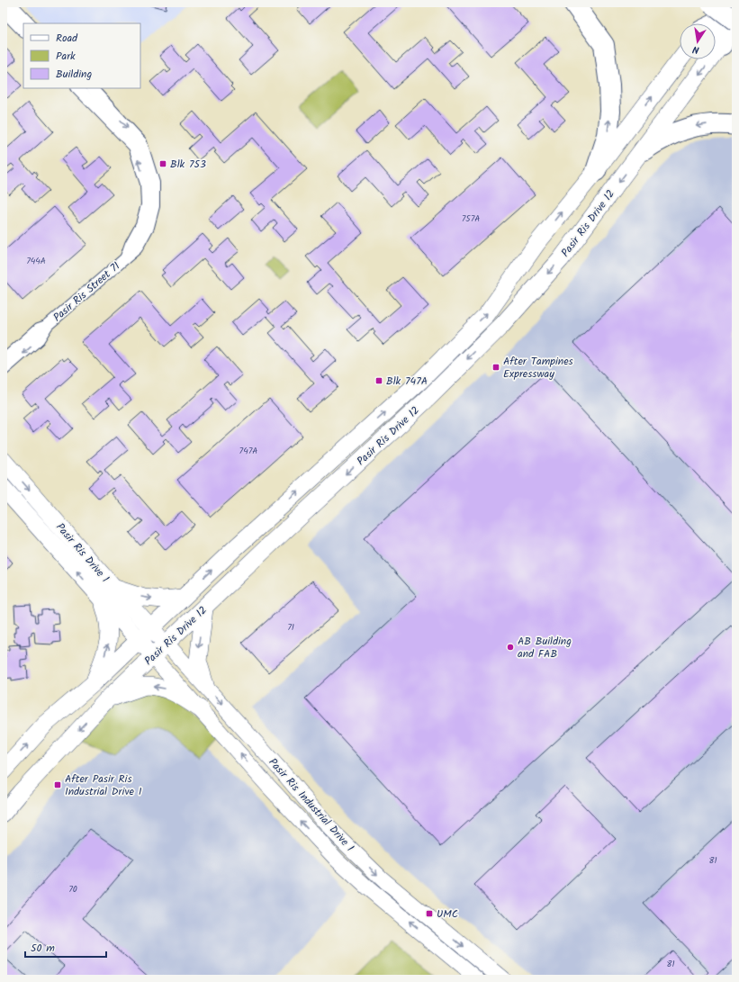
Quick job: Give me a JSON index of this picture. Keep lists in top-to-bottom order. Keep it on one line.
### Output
{"streets":{"main road":["Pasir Ris Drive 12","Pasir Ris Drive 1","Pasir Ris Industrial Drive 1"],"street":["Pasir Ris Street 71"]},"crossings":[["Pasir Ris Drive 12","Pasir Ris Drive 1"],["Pasir Ris Drive 12","Pasir Ris Industrial Drive 1"],["Pasir Ris Drive 1","Pasir Ris Industrial Drive 1"]],"places":{"transit":["Blk 753","After Tampines Expressway","Blk 747A","After Pasir Ris Industrial Drive 1","UMC"],"other":["AB Building and FAB"]},"house_numbers":["757A","744A","747A","71","81","70","81"],"legend":["Road","Park","Building"],"scale_bar":"50 m","north":"bottom"}
